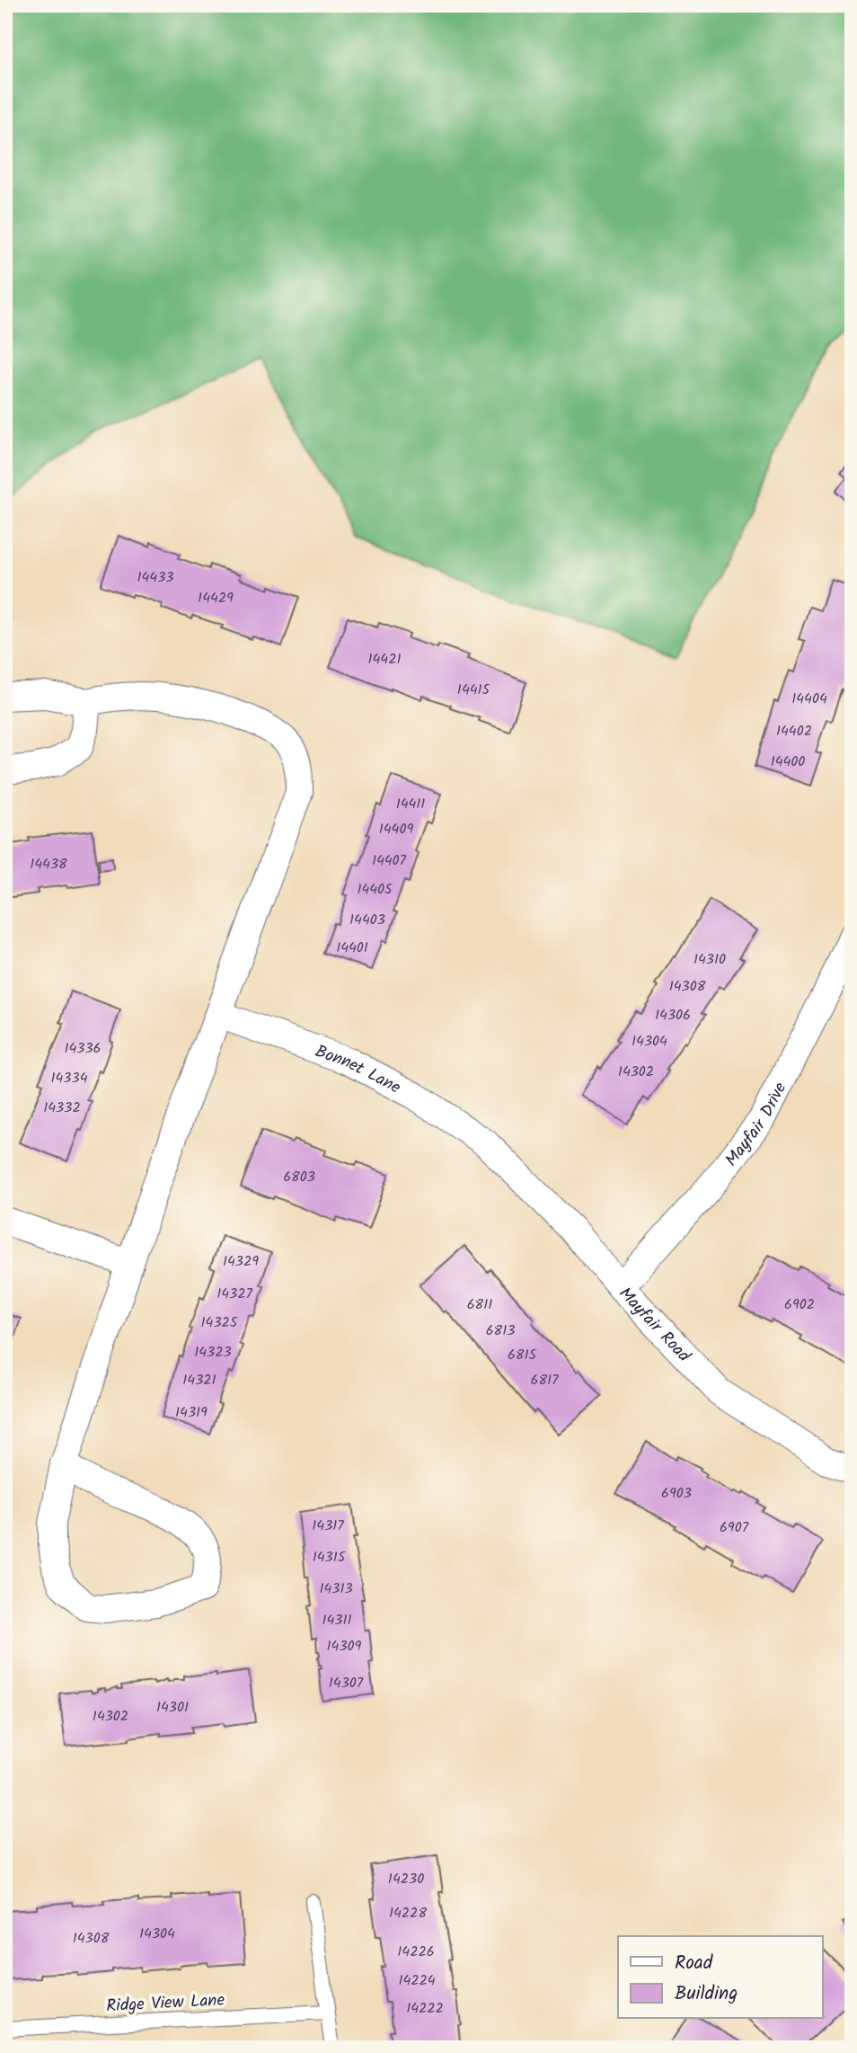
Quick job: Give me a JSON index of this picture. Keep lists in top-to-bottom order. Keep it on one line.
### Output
{"streets":{"street":["Bonnet Lane","Mayfair Drive","Mayfair Road"],"lane":["Ridge View Lane"]},"crossings":[["Bonnet Lane","Mayfair Road"],["Mayfair Drive","Mayfair Road"]],"house_numbers":["14433","14429","14421","14415","14404","14402","14400","14411","14409","14407","14438","14405","14403","14401","14310","14308","14306","14304","14336","14302","14334","14332","6803","14329","14327","6811","6902","14325","6813","14323","6815","14321","6817","14319","6903","14317","6907","14315","14313","14311","14309","14307","14301","14302","14230","14228","14304","14308","14226","14224","14222"],"legend":["Road","Building"]}
